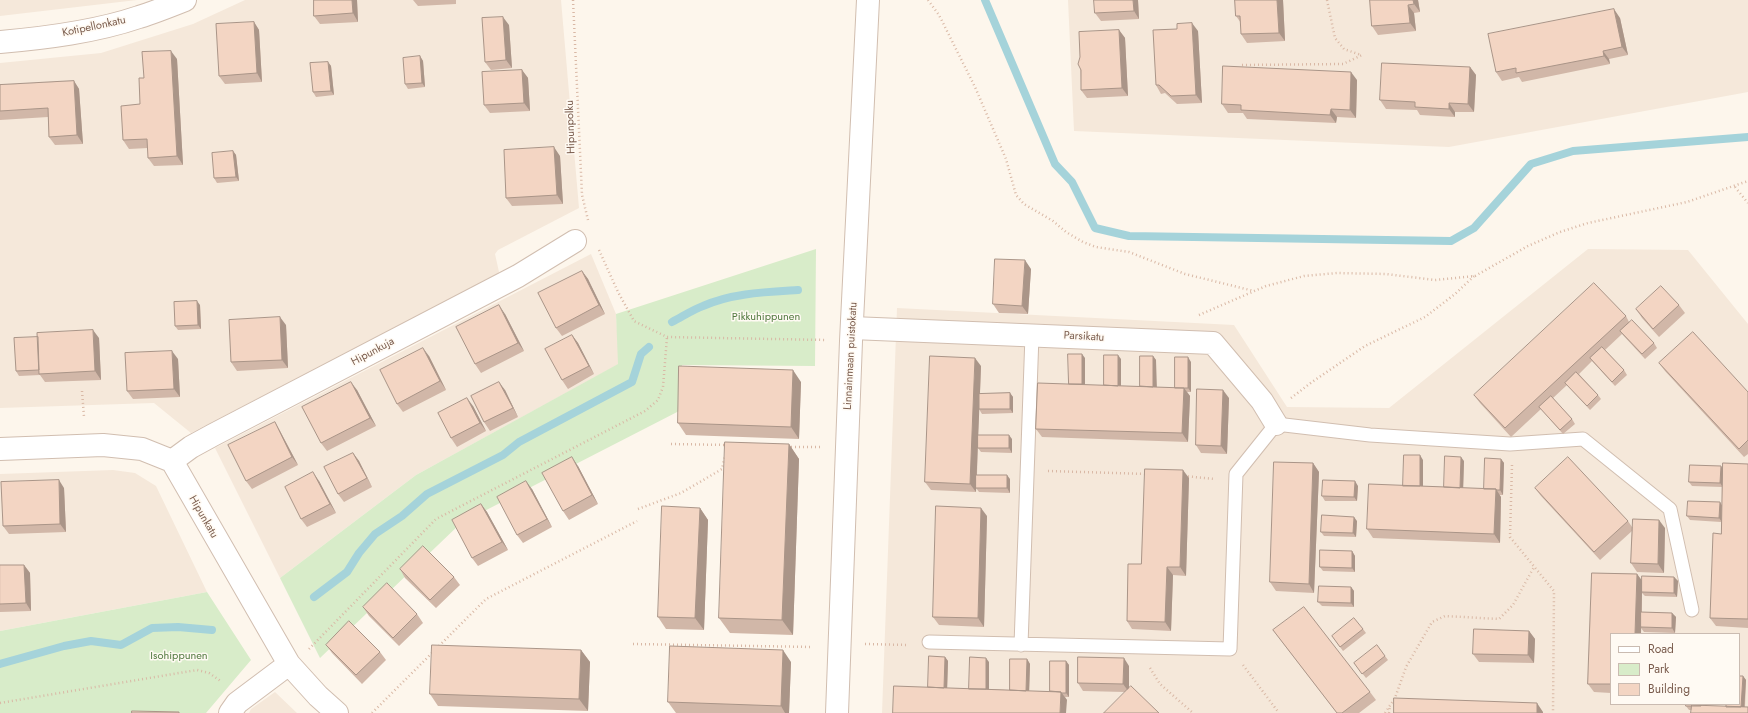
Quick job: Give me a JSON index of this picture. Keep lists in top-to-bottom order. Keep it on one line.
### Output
{"streets":{"street":["Kotipellonkatu","Parsikatu","Hipunkuja","Linnainmaan puistokatu","Hipunkatu"],"path":["Hipunpolku"]},"crossings":[["Hipunpolku","Hipunkuja"],["Parsikatu","Linnainmaan puistokatu"],["Hipunkuja","Hipunkatu"]],"parks":["Pikkuhippunen","Isohippunen"],"legend":["Road","Park","Building"]}
